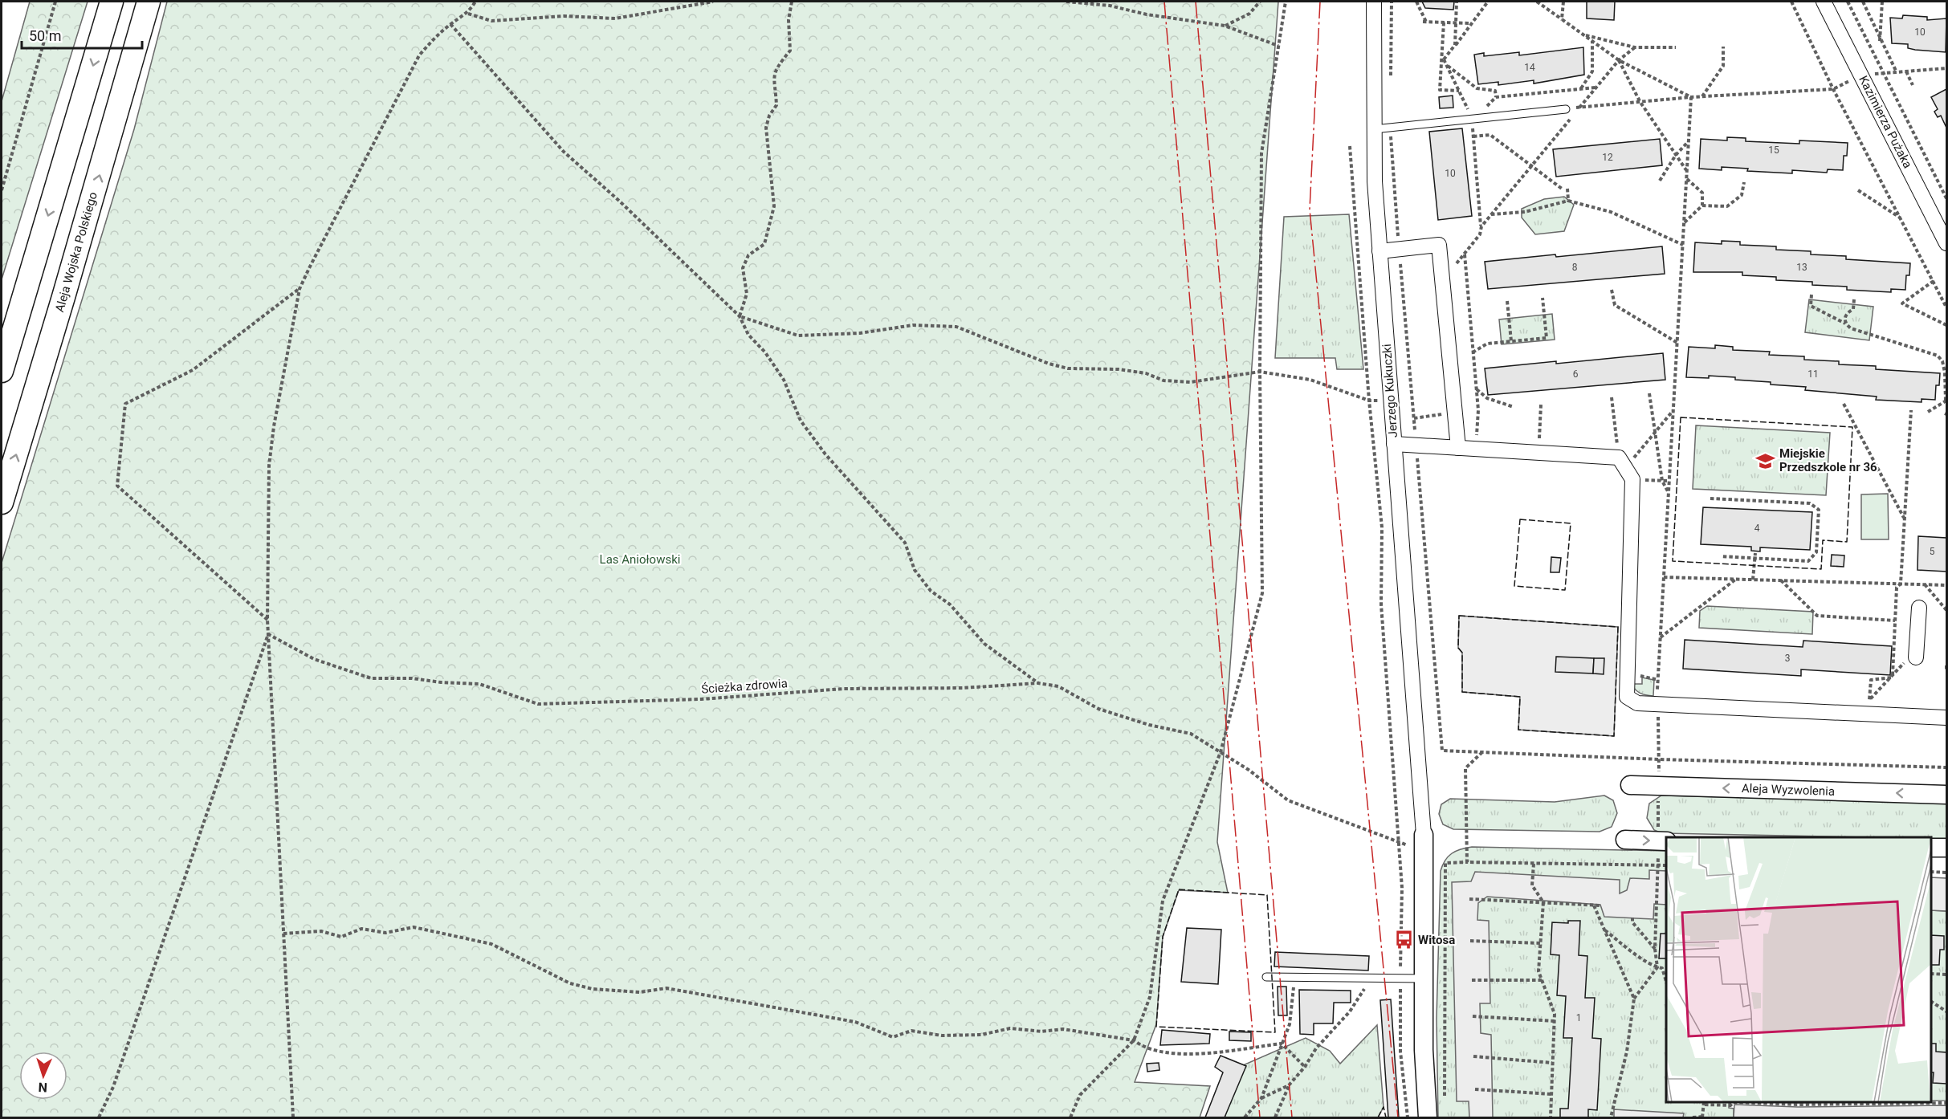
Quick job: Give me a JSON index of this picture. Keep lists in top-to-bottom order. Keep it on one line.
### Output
{"streets":{"main road":["Aleja Wojska Polskiego"],"street":["Kazimierza Pużaka","Jerzego Kukuczki","Aleja Wyzwolenia"],"path":["Ścieżka zdrowia"]},"parks":["Las Aniołowski"],"places":{"school or university":["Miejskie Przedszkole nr 36"],"bus stop":["Witosa"]},"house_numbers":["10","14","15","12","10","8","13","6","11","4","5","3","1"],"scale_bar":"50 m","north":"bottom"}
